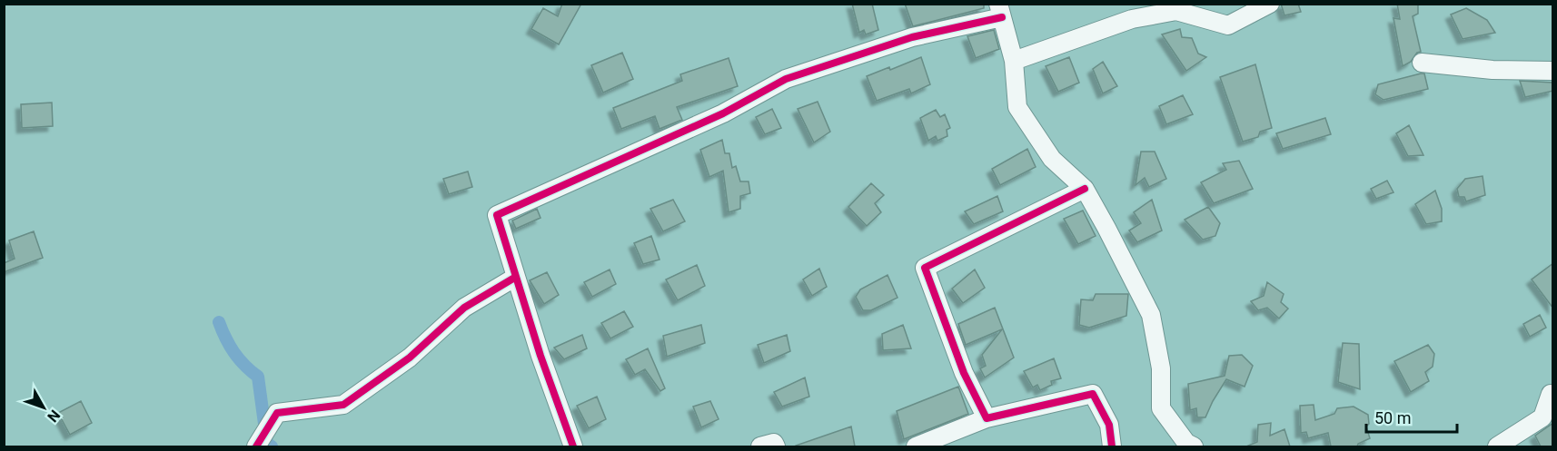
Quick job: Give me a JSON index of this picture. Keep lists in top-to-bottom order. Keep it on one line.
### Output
{"scale_bar":"50 m","north":"bottom right"}
